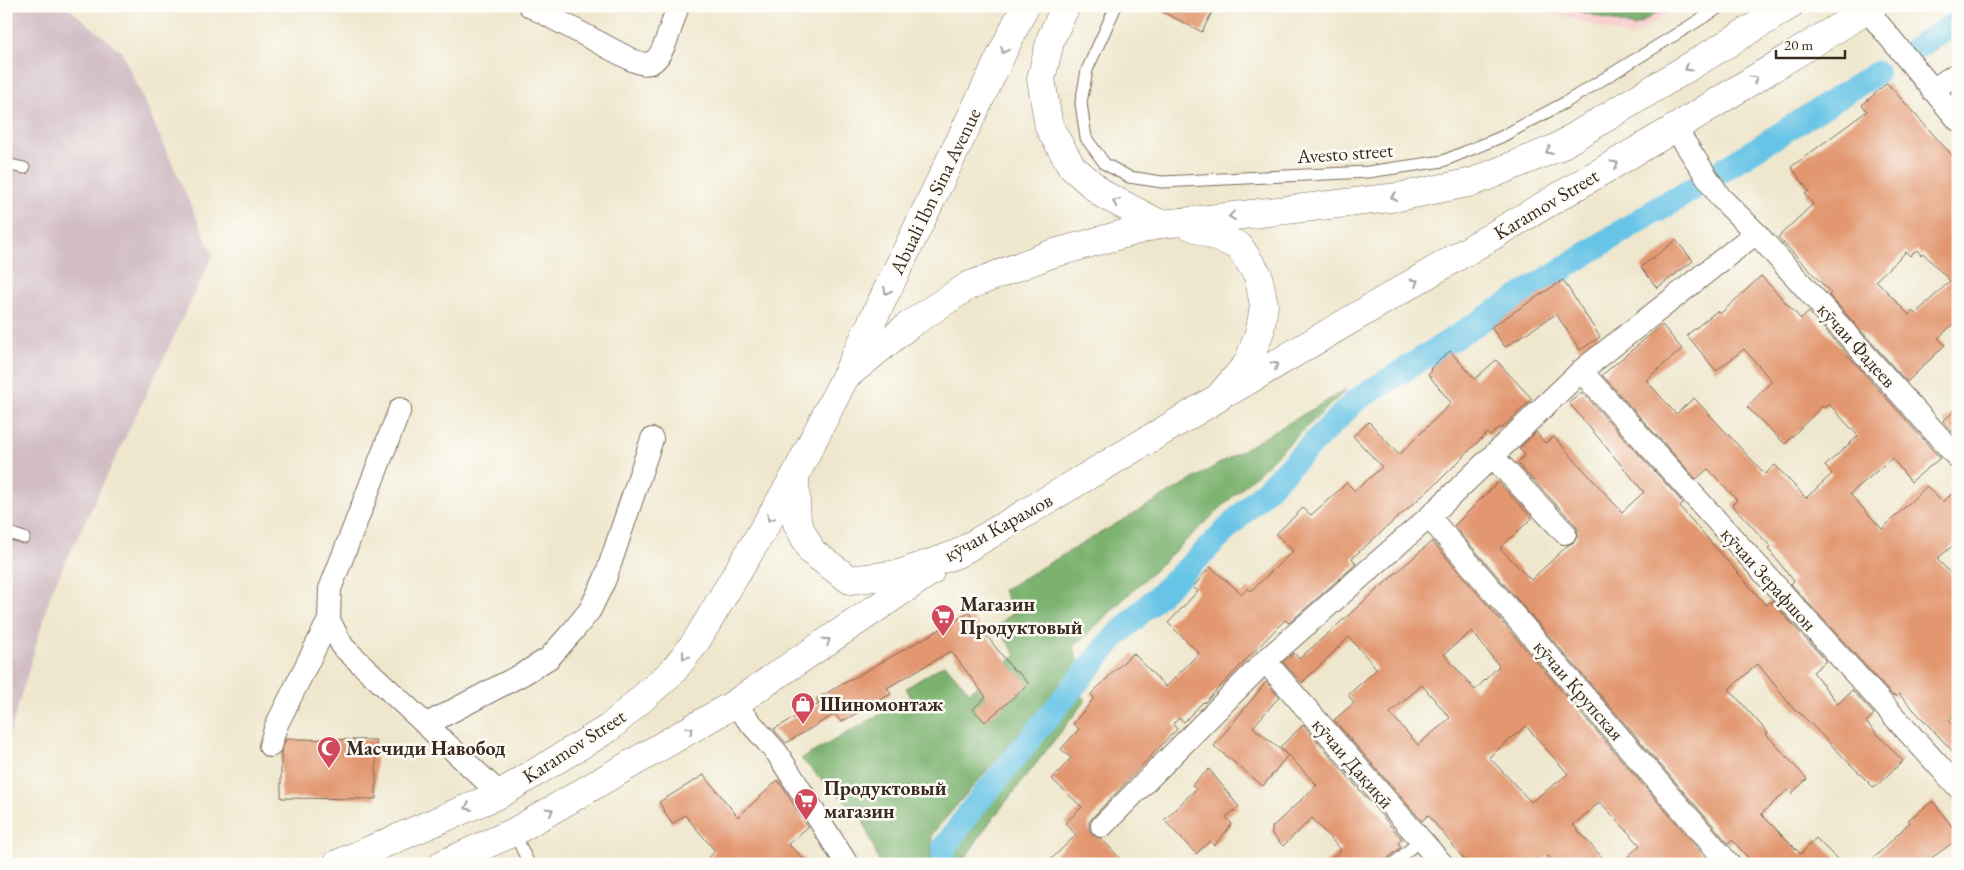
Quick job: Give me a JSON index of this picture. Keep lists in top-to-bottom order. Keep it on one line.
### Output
{"streets":{"main road":["Abuali Ibn Sina Avenue","Karamov Street","кӯчаи Карамов"],"street":["кӯчаи Фадеев","кӯчаи Зерафшон","кӯчаи Крупская","кӯчаи Дақиқӣ"],"lane":["Avesto street"]},"crossings":[["Abuali Ibn Sina Avenue","кӯчаи Карамов"],["Karamov Street","кӯчаи Фадеев"],["Karamov Street","кӯчаи Карамов"]],"one_way":["Abuali Ibn Sina Avenue"],"places":{"supermarket":["Магазин Продуктовый","Продуктовый магазин"],"shop":["Шиномонтаж"],"mosque":["Масчиди Навобод"]},"scale_bar":"20 m"}
